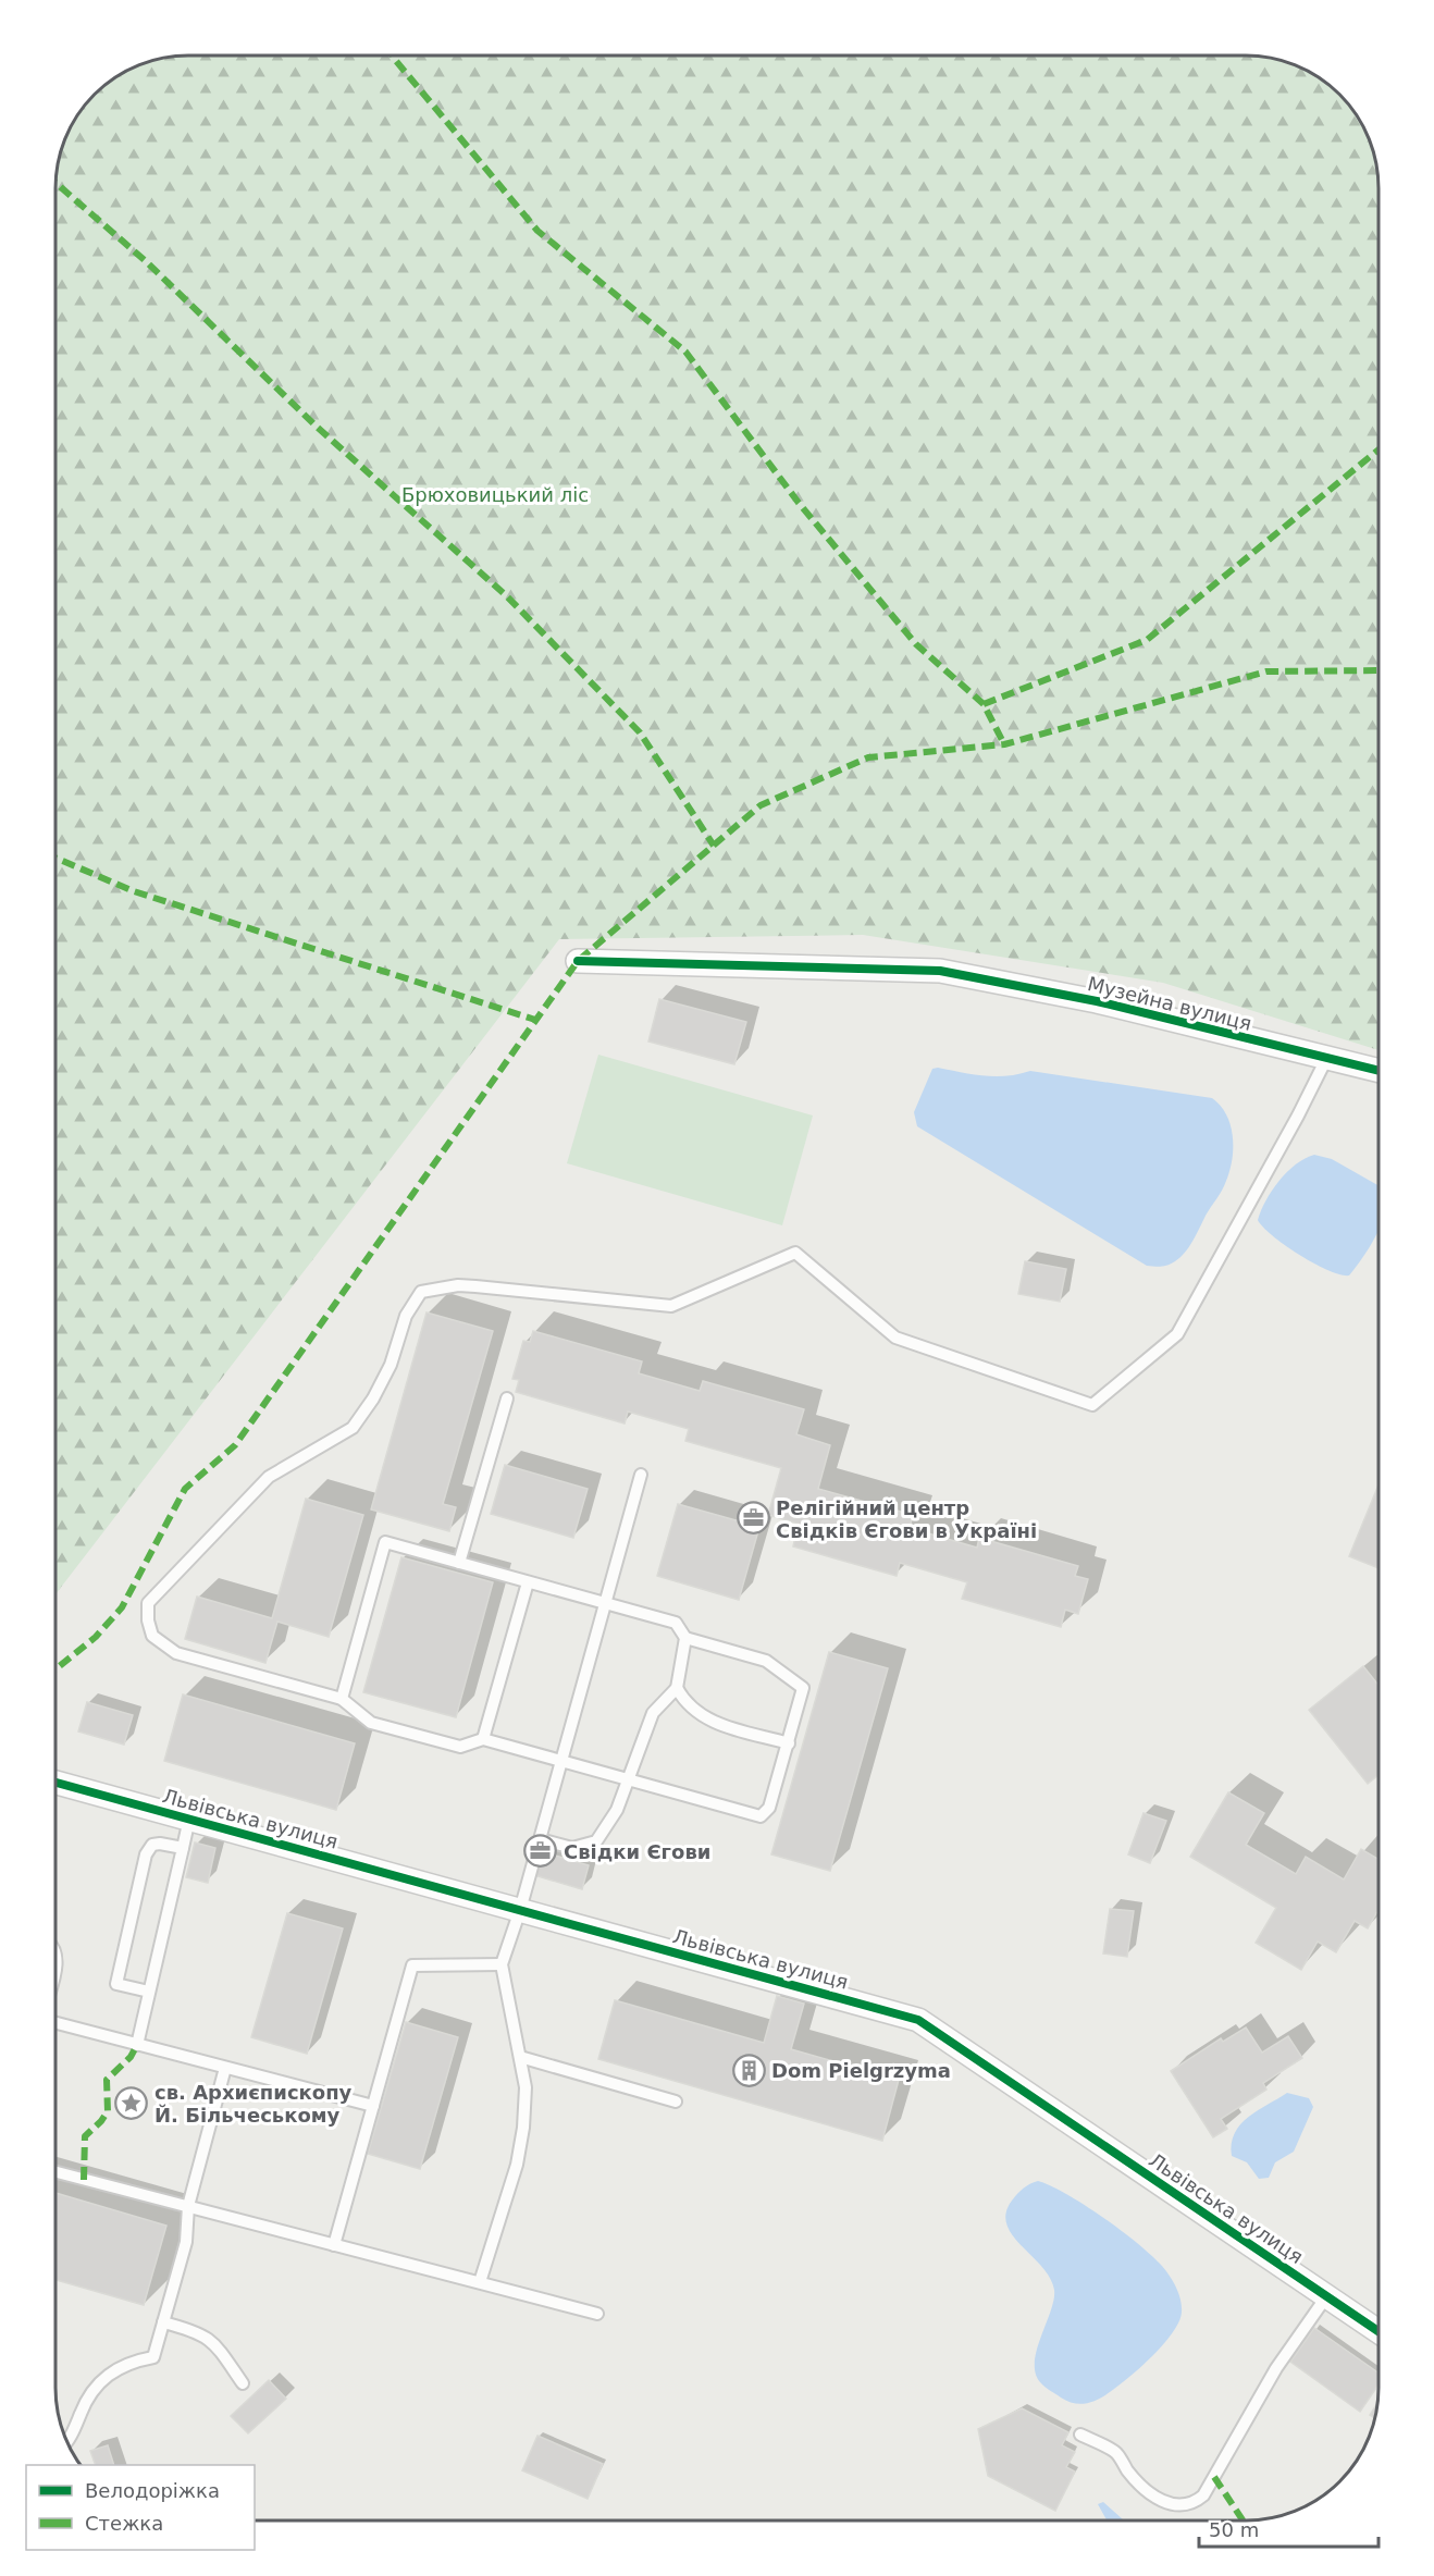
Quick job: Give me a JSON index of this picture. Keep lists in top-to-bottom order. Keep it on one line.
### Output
{"streets":{"street":["Музейна вулиця","Львівська вулиця"]},"parks":["Брюховицький ліс"],"places":{"office":["Релігійний центр Свідків Єгови в Україні","Свідки Єгови"],"building":["Dom Pielgrzyma"],"place":["св. Архиєпископу Й. Більчеському"]},"legend":["Велодоріжка","Стежка"],"scale_bar":"50 m"}
